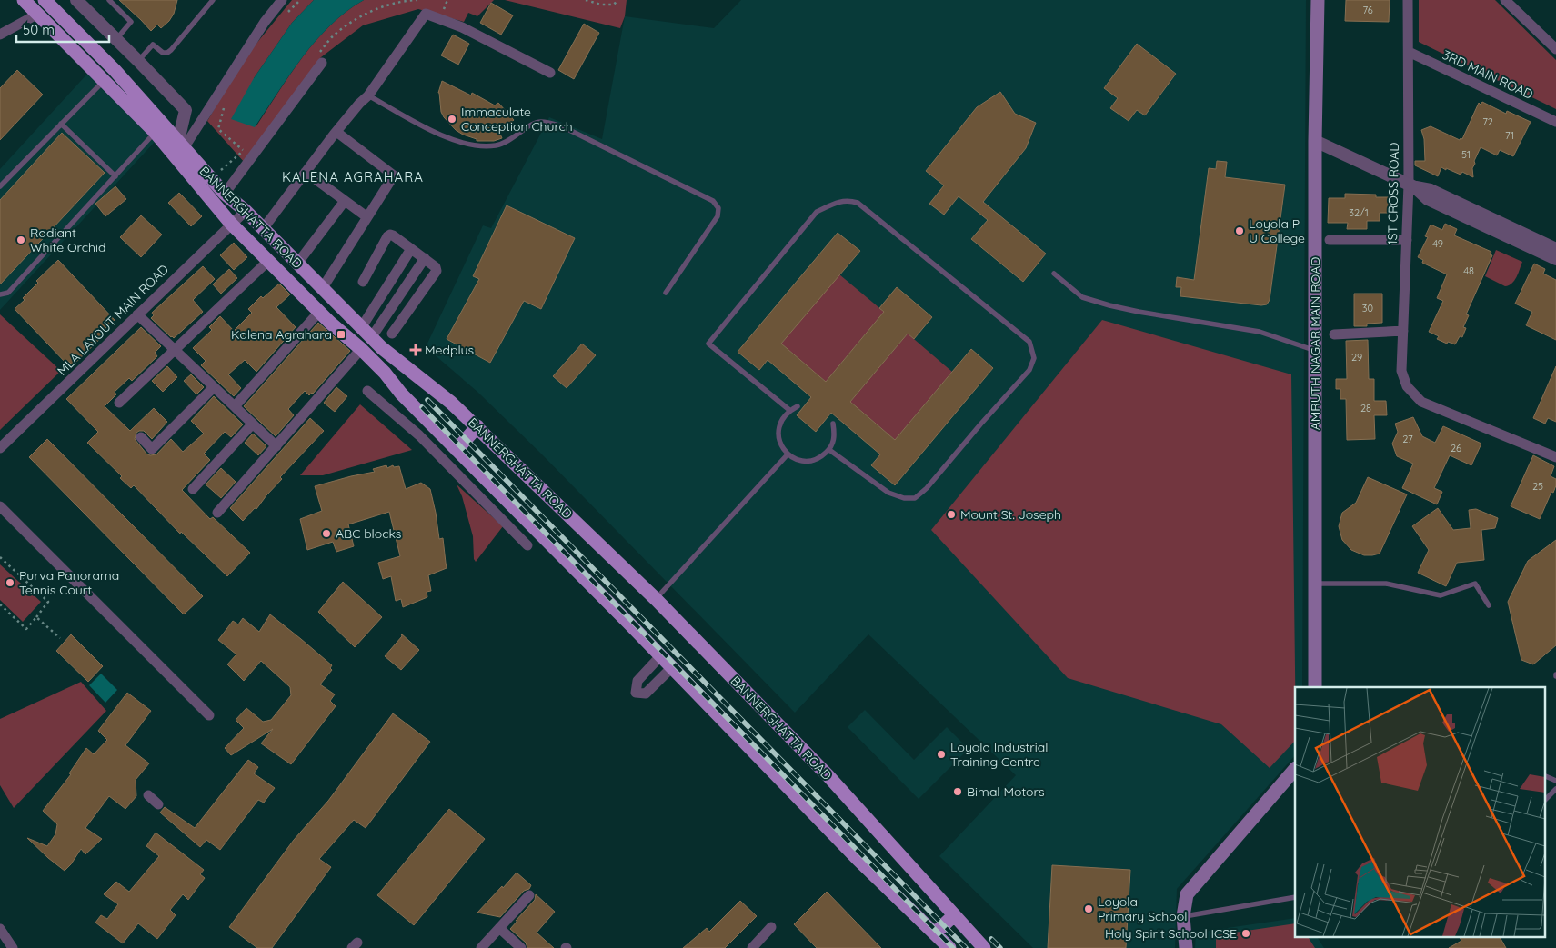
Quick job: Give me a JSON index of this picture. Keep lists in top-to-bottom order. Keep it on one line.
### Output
{"streets":{"main road":["BANNERGHATTA ROAD","AMRUTH NAGAR MAIN ROAD"],"street":["3RD MAIN ROAD","1ST CROSS ROAD","MLA LAYOUT MAIN ROAD"]},"crossings":[["3RD MAIN ROAD","1ST CROSS ROAD"],["BANNERGHATTA ROAD","MLA LAYOUT MAIN ROAD"]],"districts":["KALENA AGRAHARA"],"places":{"other":["Immaculate Conception Church","Loyola P U College","Radiant White Orchid","Mount St. Joseph","ABC blocks","Purva Panorama Tennis Court","Loyola Industrial Training Centre","Bimal Motors","Loyola Primary School","Holy Spirit School ICSE"],"transit":["Kalena Agrahara"],"health":["Medplus"]},"house_numbers":["76","72","71","51","32/1","49","48","30","29","28","27","26","25"],"scale_bar":"50 m"}
